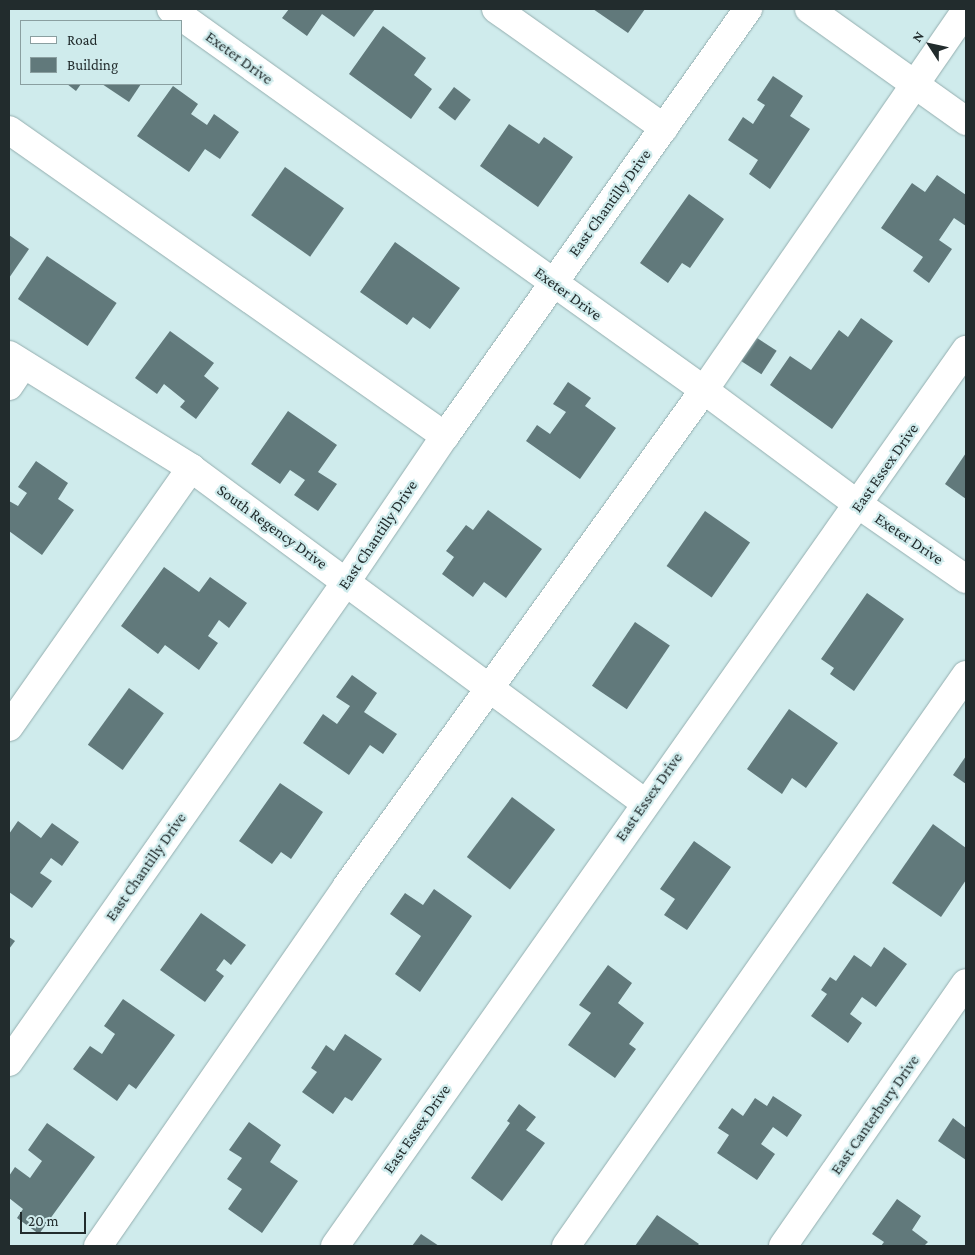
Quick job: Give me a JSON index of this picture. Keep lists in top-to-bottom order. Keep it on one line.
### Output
{"streets":{"street":["Exeter Drive","East Chantilly Drive","East Essex Drive","South Regency Drive","East Canterbury Drive"]},"crossings":[["Exeter Drive","East Chantilly Drive"],["Exeter Drive","East Essex Drive"],["East Chantilly Drive","South Regency Drive"],["East Essex Drive","South Regency Drive"]],"legend":["Road","Building"],"scale_bar":"20 m","north":"top left"}
